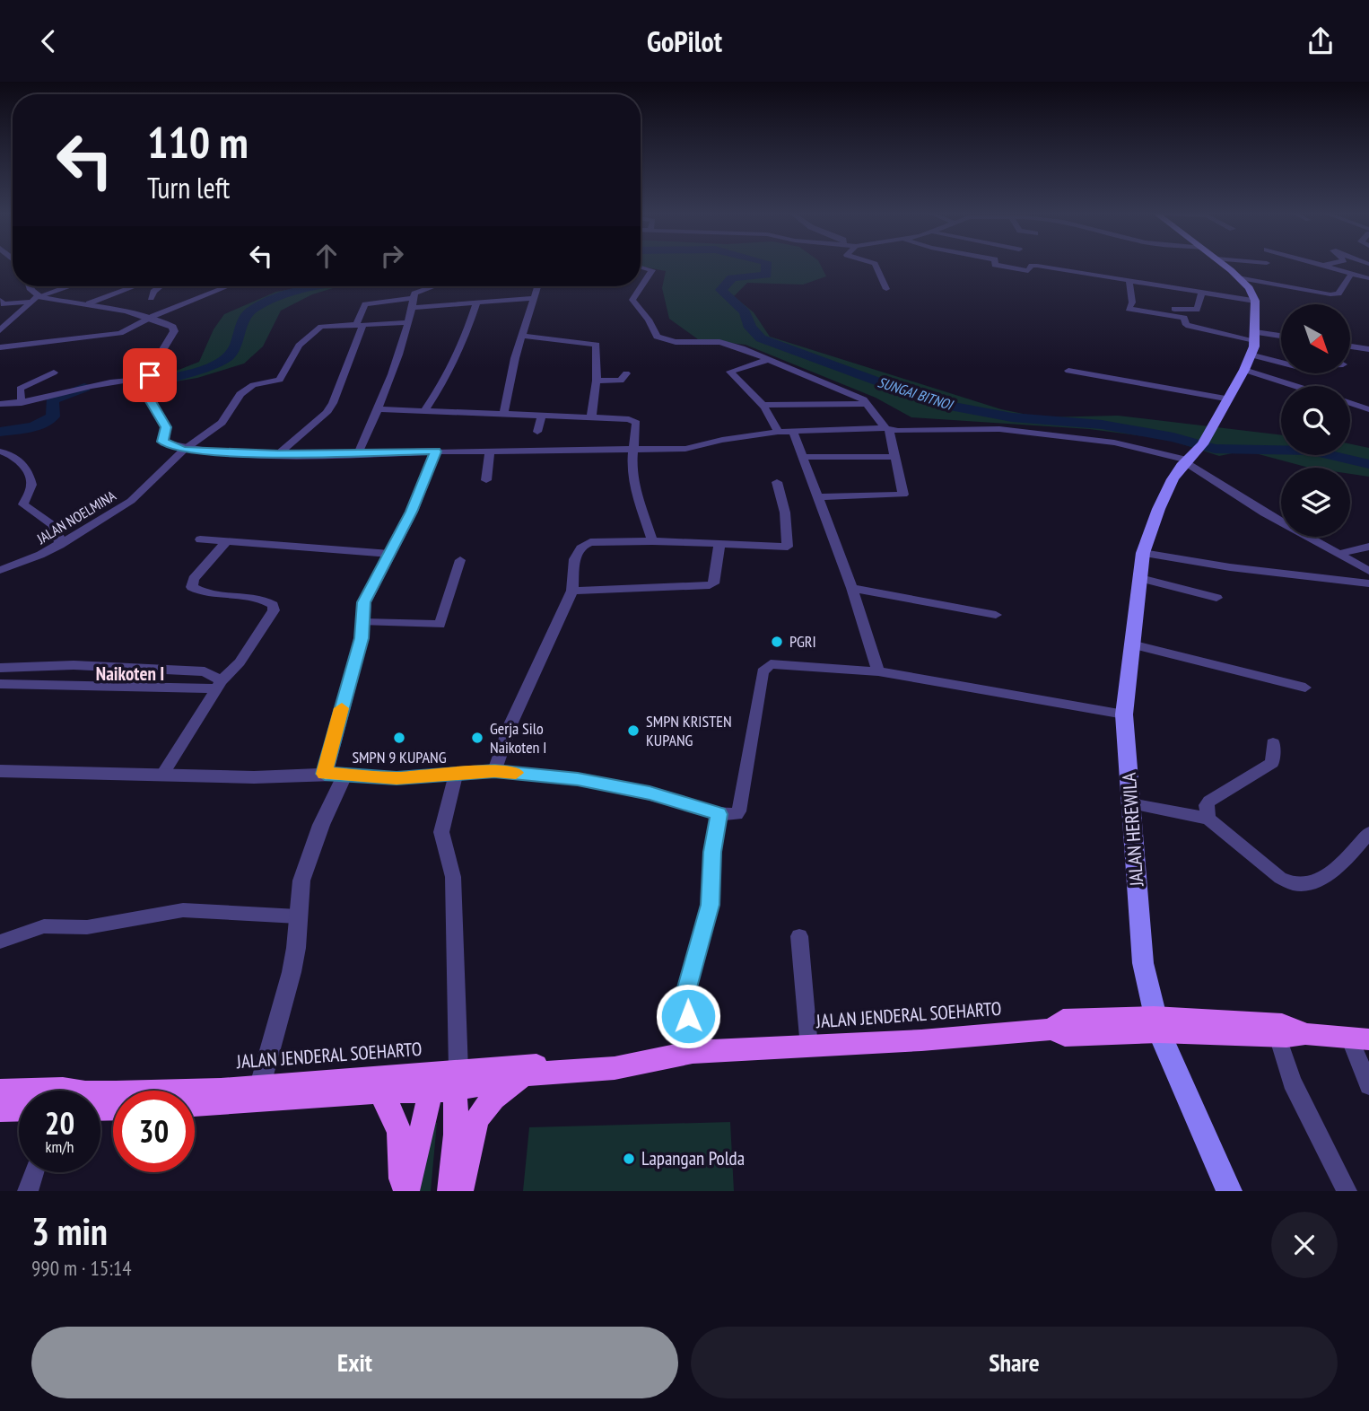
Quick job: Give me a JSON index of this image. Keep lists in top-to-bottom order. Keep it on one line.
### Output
{"streets":{"main road":["JALAN HEREWILA","JALAN JENDERAL SOEHARTO"],"street":["JALAN NOELMINA"]},"crossings":[["JALAN HEREWILA","JALAN JENDERAL SOEHARTO"]],"districts":["Naikoten I"],"water":["SUNGAI BITNOI"],"places":["PGRI","SMPN KRISTEN KUPANG","SMPN 9 KUPANG","Gerja Silo Naikoten I","Lapangan Polda"],"north":"bottom right","page":{"header":"GoPilot","turn":["110 m","Turn left"],"speed":"20 km/h","limit":"30","heading":["3 min","990 m · 15:14"],"buttons":["Exit","Share"]}}
